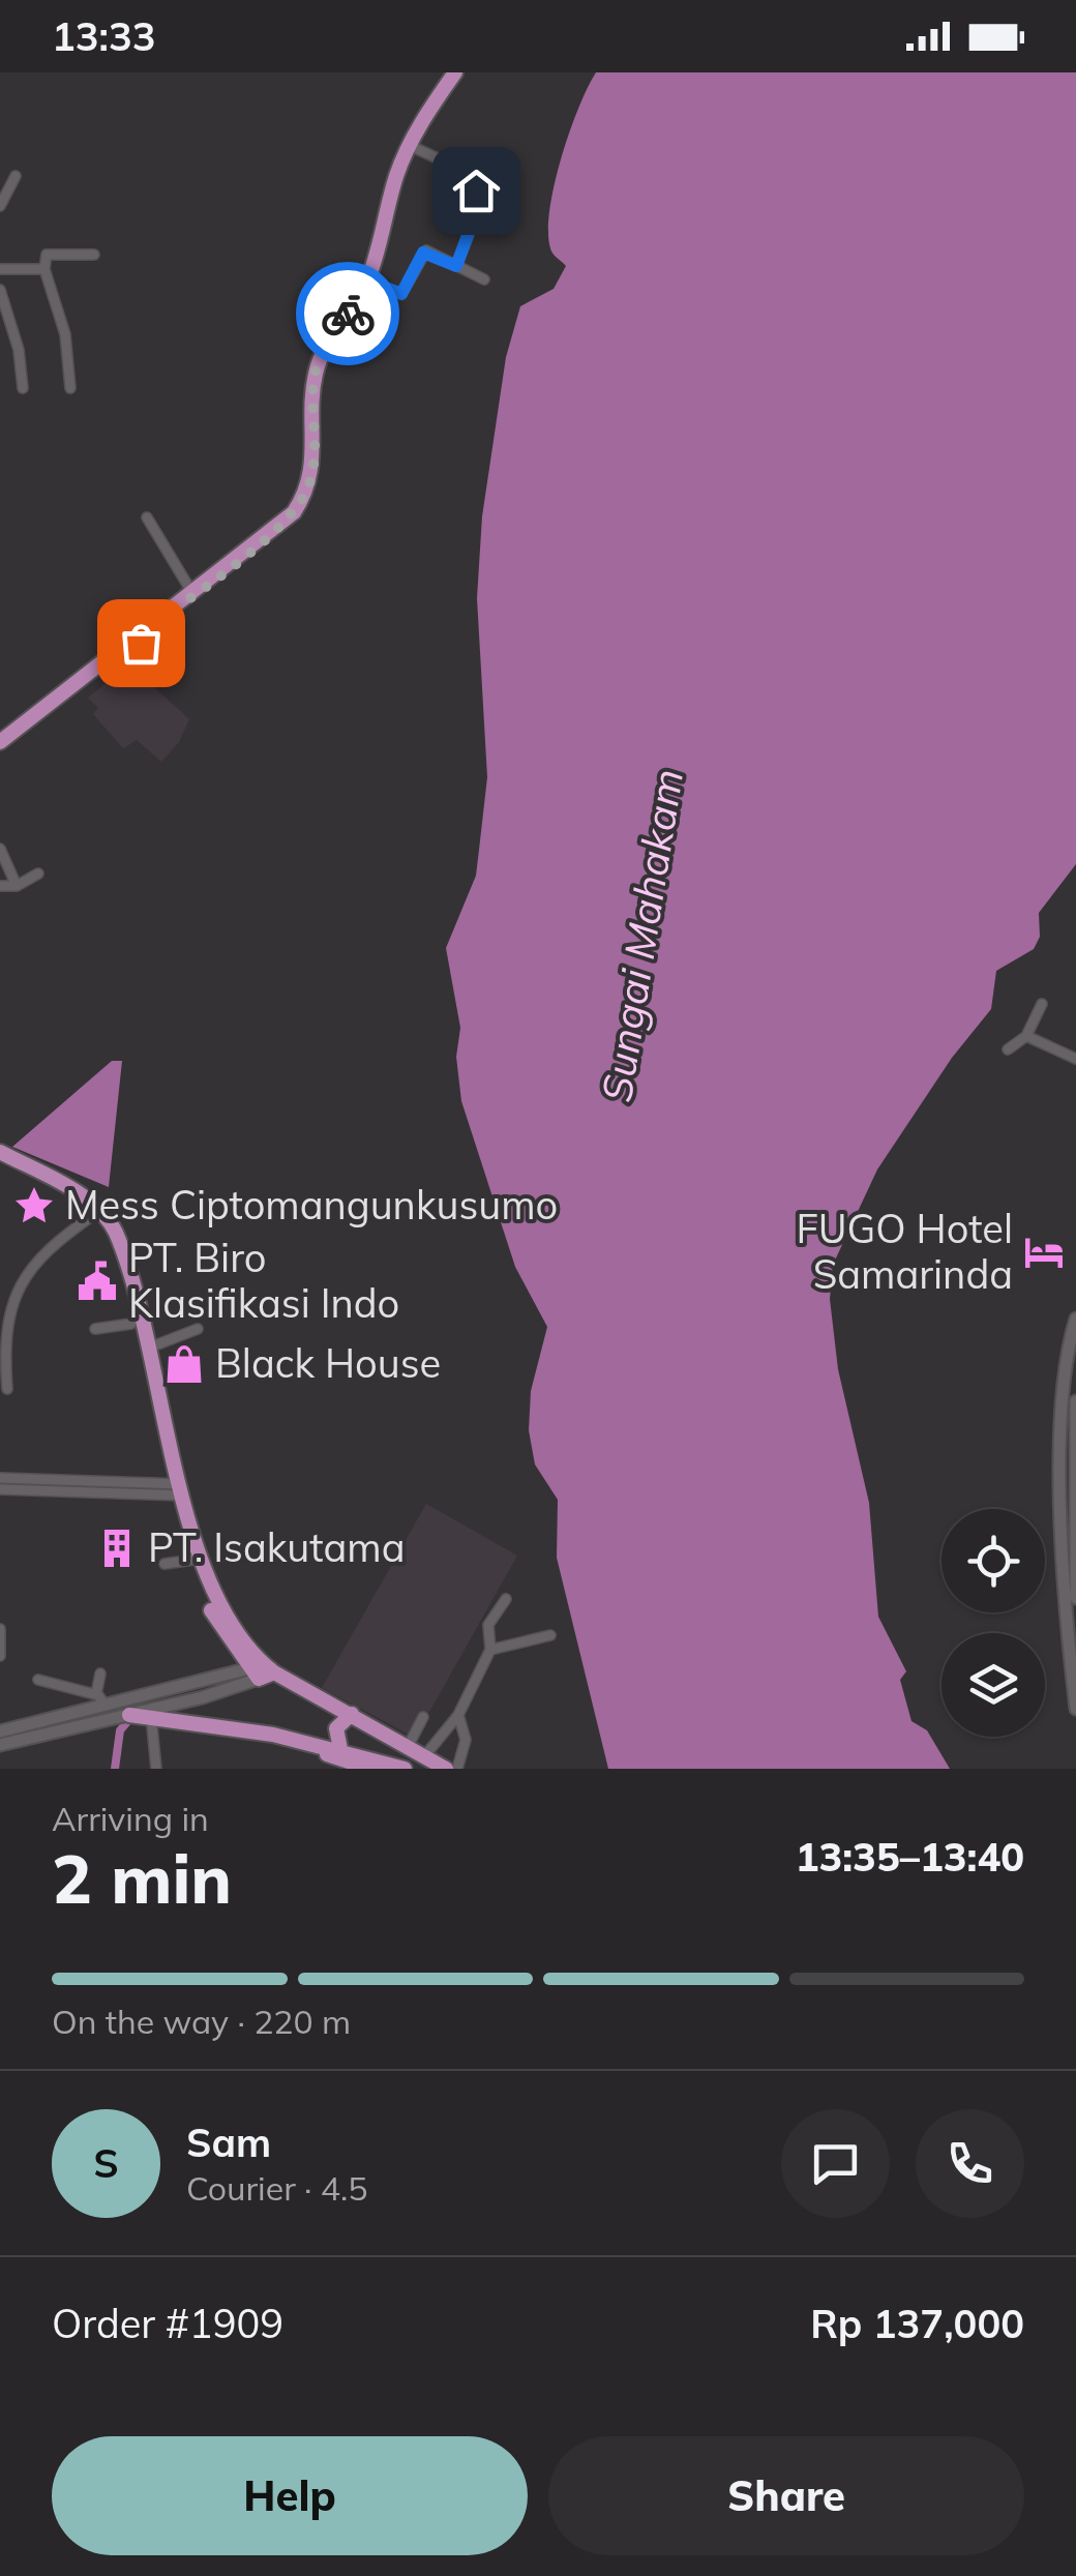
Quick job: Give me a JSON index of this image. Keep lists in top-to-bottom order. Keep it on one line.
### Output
{"water":["Sungai Mahakam"],"places":{"place":["Mess Ciptomangunkusumo"],"hotel":["FUGO Hotel Samarinda"],"public building":["PT. Biro Klasifikasi Indo"],"shop":["Black House"],"building":["PT. Isakutama"]},"page":{"status":"13:33","heading":["2 min","Arriving in","13:35–13:40"],"panel":["Sam","Courier · 4.5","Order #1909","Rp 137,000"],"bar":"On the way · 220 m","round":"S","buttons":["Help","Share"]}}
